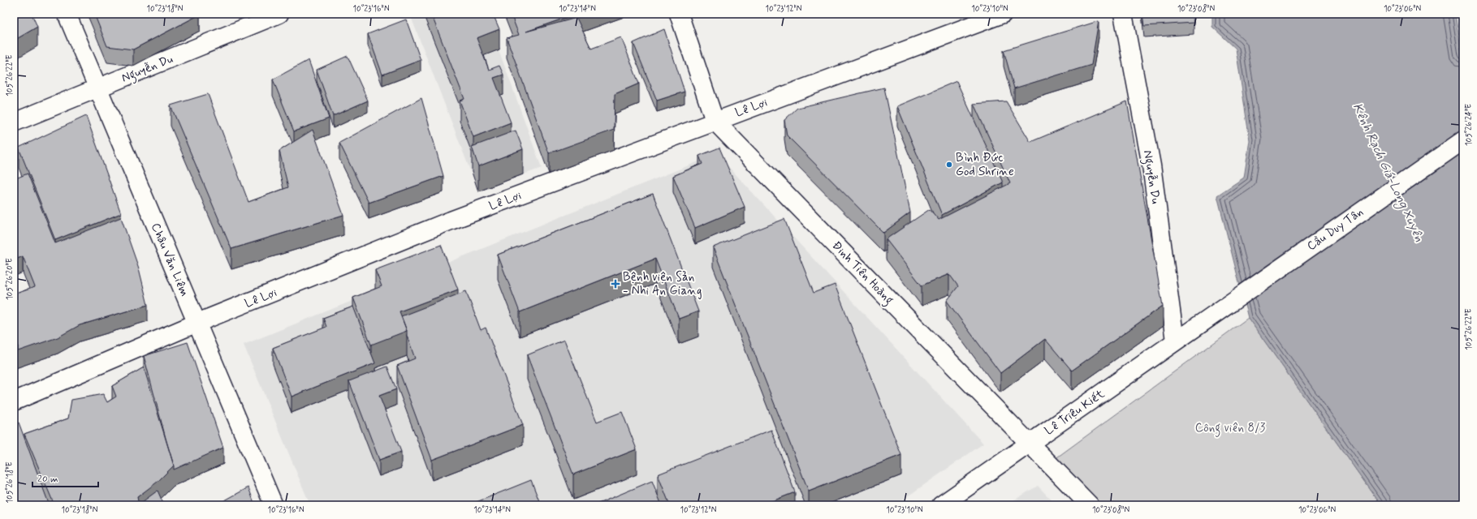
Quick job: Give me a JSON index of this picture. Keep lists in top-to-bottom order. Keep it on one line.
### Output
{"streets":{"street":["Nguyễn Du","Lê Lợi","Cầu Duy Tân","Châu Văn Liêm","Đinh Tiên Hoàng","Lê Triệu Kiết"]},"crossings":[["Nguyễn Du","Châu Văn Liêm"],["Nguyễn Du","Lê Triệu Kiết"],["Lê Lợi","Châu Văn Liêm"],["Lê Lợi","Đinh Tiên Hoàng"],["Cầu Duy Tân","Lê Triệu Kiết"],["Đinh Tiên Hoàng","Lê Triệu Kiết"]],"water":["Kênh Rạch Giá-Long Xuyên"],"parks":["Công viên 8/3"],"places":{"other":["Bình Đức God Shrine"],"health":["Bệnh viện Sản - Nhi An Giang"]},"scale_bar":"20 m","coordinates":["10°23'18\"N","10°23'16\"N","10°23'14\"N","10°23'12\"N","10°23'10\"N","10°23'08\"N","10°23'06\"N","105°26'22\"E","105°26'24\"E","105°26'20\"E","105°26'18\"E"]}
